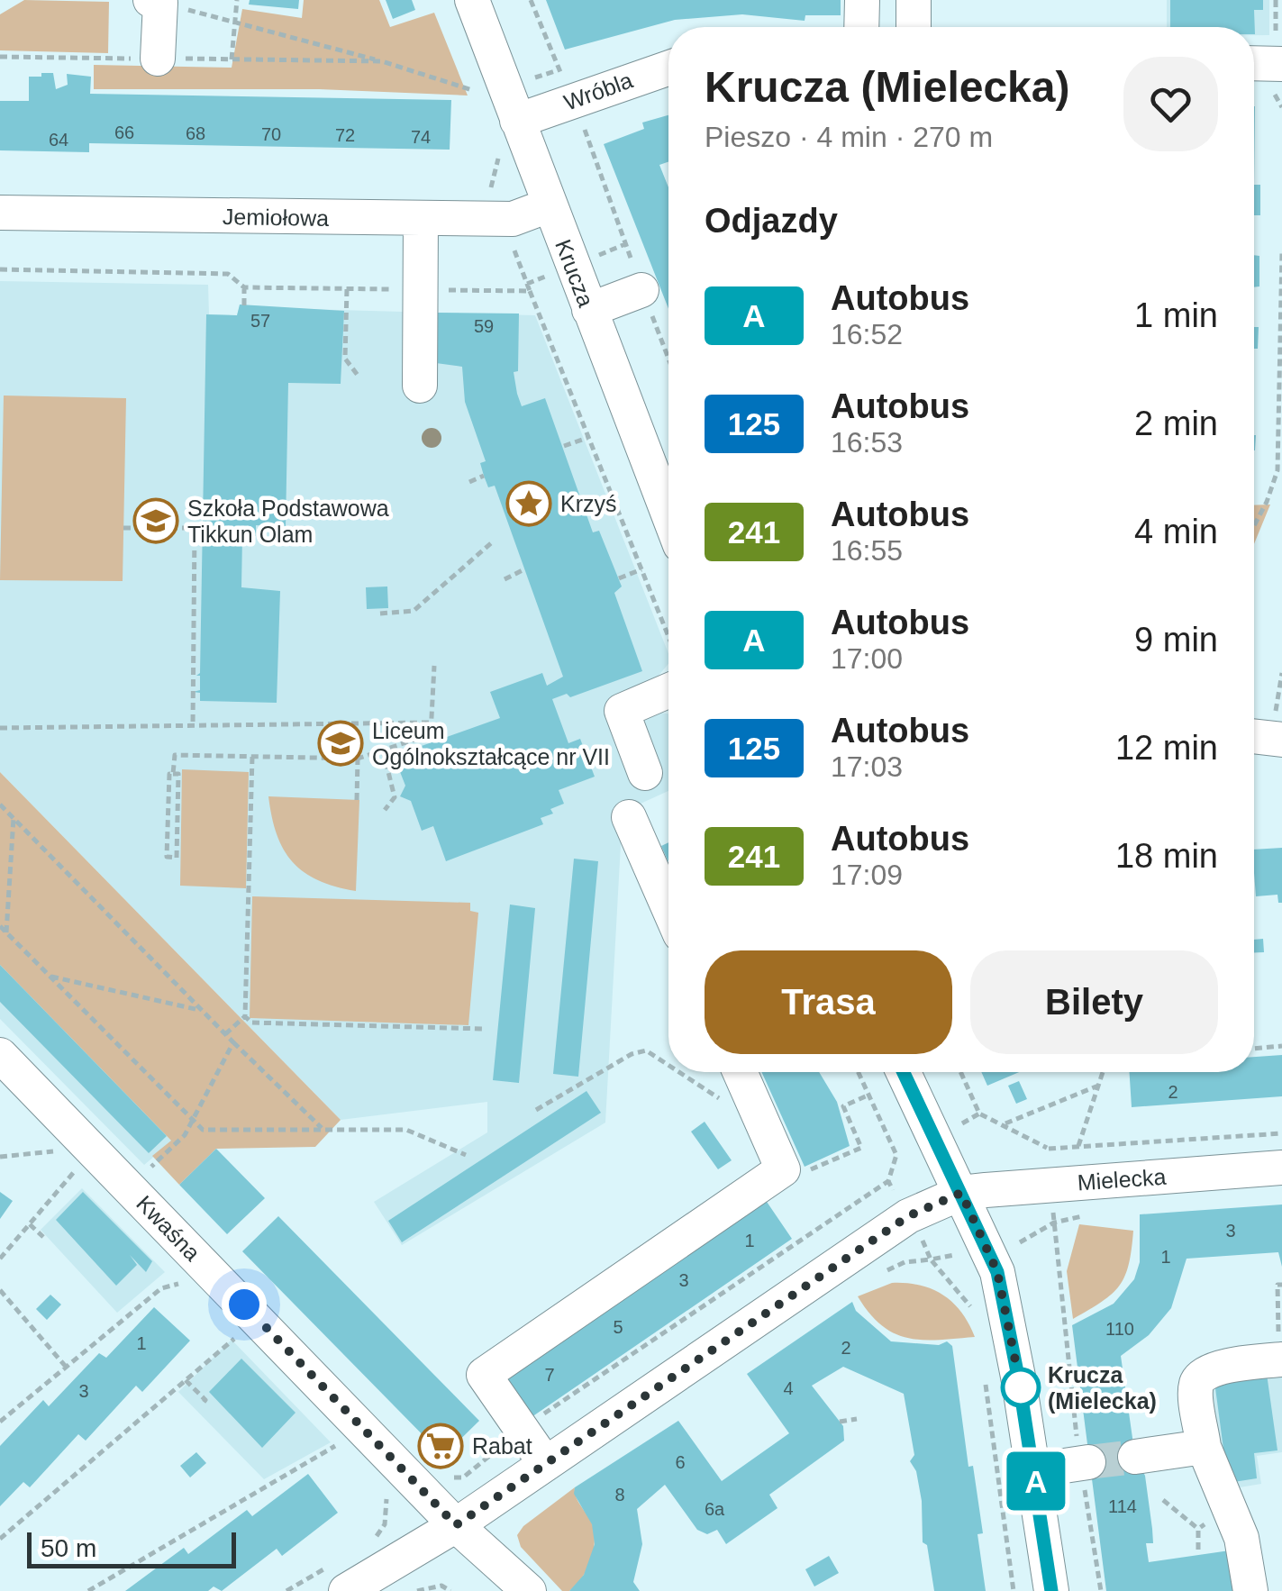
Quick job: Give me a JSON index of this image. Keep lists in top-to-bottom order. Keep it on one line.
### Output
{"streets":{"street":["Wróbla","Jemiołowa","Krucza","Mielecka","Kwaśna"]},"crossings":[["Wróbla","Krucza"],["Jemiołowa","Krucza"],["Mielecka","Kwaśna"]],"places":{"place":["Krzyś"],"school or university":["Szkoła Podstawowa Tikkun Olam","Liceum Ogólnokształcące nr VII"],"other":["Krucza (Mielecka)"],"supermarket":["Rabat"]},"lines":["bus line A"],"house_numbers":["66","68","70","72","74","64","57","59","2","3","1","1","3","5","110","1","2","7","4","3","6","8","114","6a"],"scale_bar":"50 m","page":{"on_map":"A","heading":[["Krucza (Mielecka)","Pieszo · 4 min · 270 m"],"Odjazdy"],"list":[{"mark":"A","name":"Autobus","note":"16:52","value":"1 min"},{"mark":"125","name":"Autobus","note":"16:53","value":"2 min"},{"mark":"241","name":"Autobus","note":"16:55","value":"4 min"},{"mark":"A","name":"Autobus","note":"17:00","value":"9 min"},{"mark":"125","name":"Autobus","note":"17:03","value":"12 min"},{"mark":"241","name":"Autobus","note":"17:09","value":"18 min"}],"buttons":["Trasa","Bilety"],"scale":"50 m"}}
